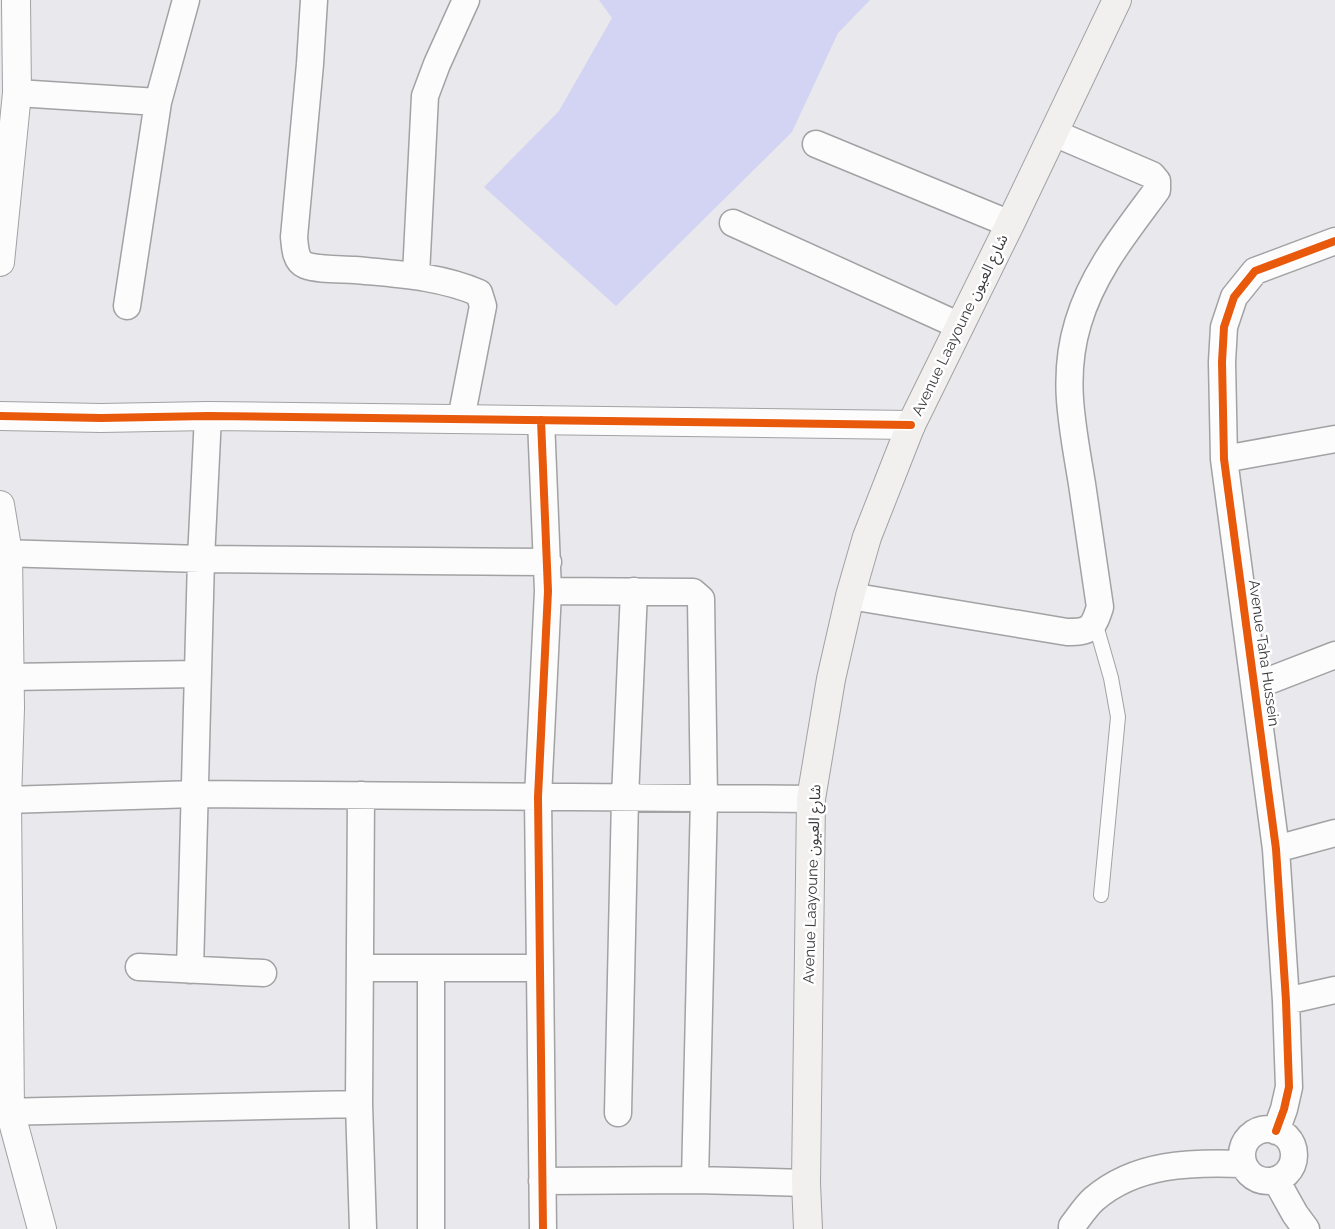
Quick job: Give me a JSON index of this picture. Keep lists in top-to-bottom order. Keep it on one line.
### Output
{"streets":{"main road":["Avenue Laayoune شارع العيون"],"street":["Avenue Taha Hussein"]}}
